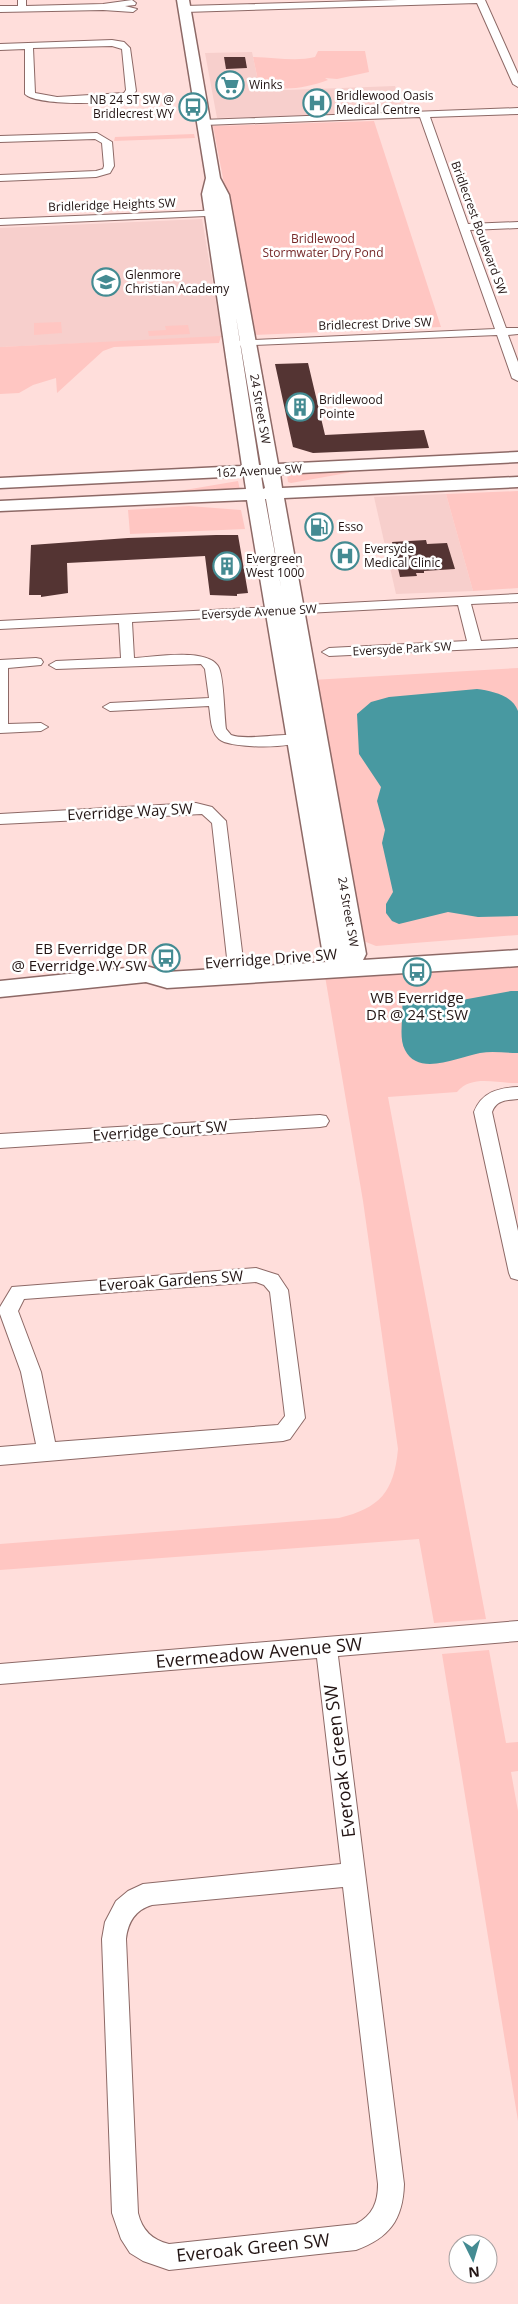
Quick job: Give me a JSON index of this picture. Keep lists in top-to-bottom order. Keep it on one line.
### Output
{"streets":{"street":["Bridleridge Heights SW","Bridlecrest Boulevard SW","Bridlecrest Drive SW","24 Street SW","162 Avenue SW","Eversyde Avenue SW","Eversyde Park SW","Everridge Way SW","Everridge Drive SW","Everridge Court SW","Everoak Gardens SW","Evermeadow Avenue SW","Everoak Green SW"]},"crossings":[["Bridleridge Heights SW","24 Street SW"],["Bridlecrest Boulevard SW","Bridlecrest Drive SW"],["Bridlecrest Drive SW","24 Street SW"],["24 Street SW","162 Avenue SW"],["24 Street SW","Eversyde Avenue SW"],["24 Street SW","Everridge Drive SW"],["Eversyde Avenue SW","Eversyde Park SW"],["Everridge Way SW","Everridge Drive SW"],["Evermeadow Avenue SW","Everoak Green SW"]],"parks":["Bridlewood Stormwater Dry Pond"],"places":{"supermarket":["Winks"],"hospital":["Bridlewood Oasis Medical Centre","Eversyde Medical Clinic"],"bus stop":["NB 24 ST SW @ Bridlecrest WY","EB Everridge DR @ Everridge WY SW","WB Everridge DR @ 24 St SW"],"school or university":["Glenmore Christian Academy"],"building":["Bridlewood Pointe","Evergreen West 1000"],"fuel station":["Esso"]},"north":"bottom"}
